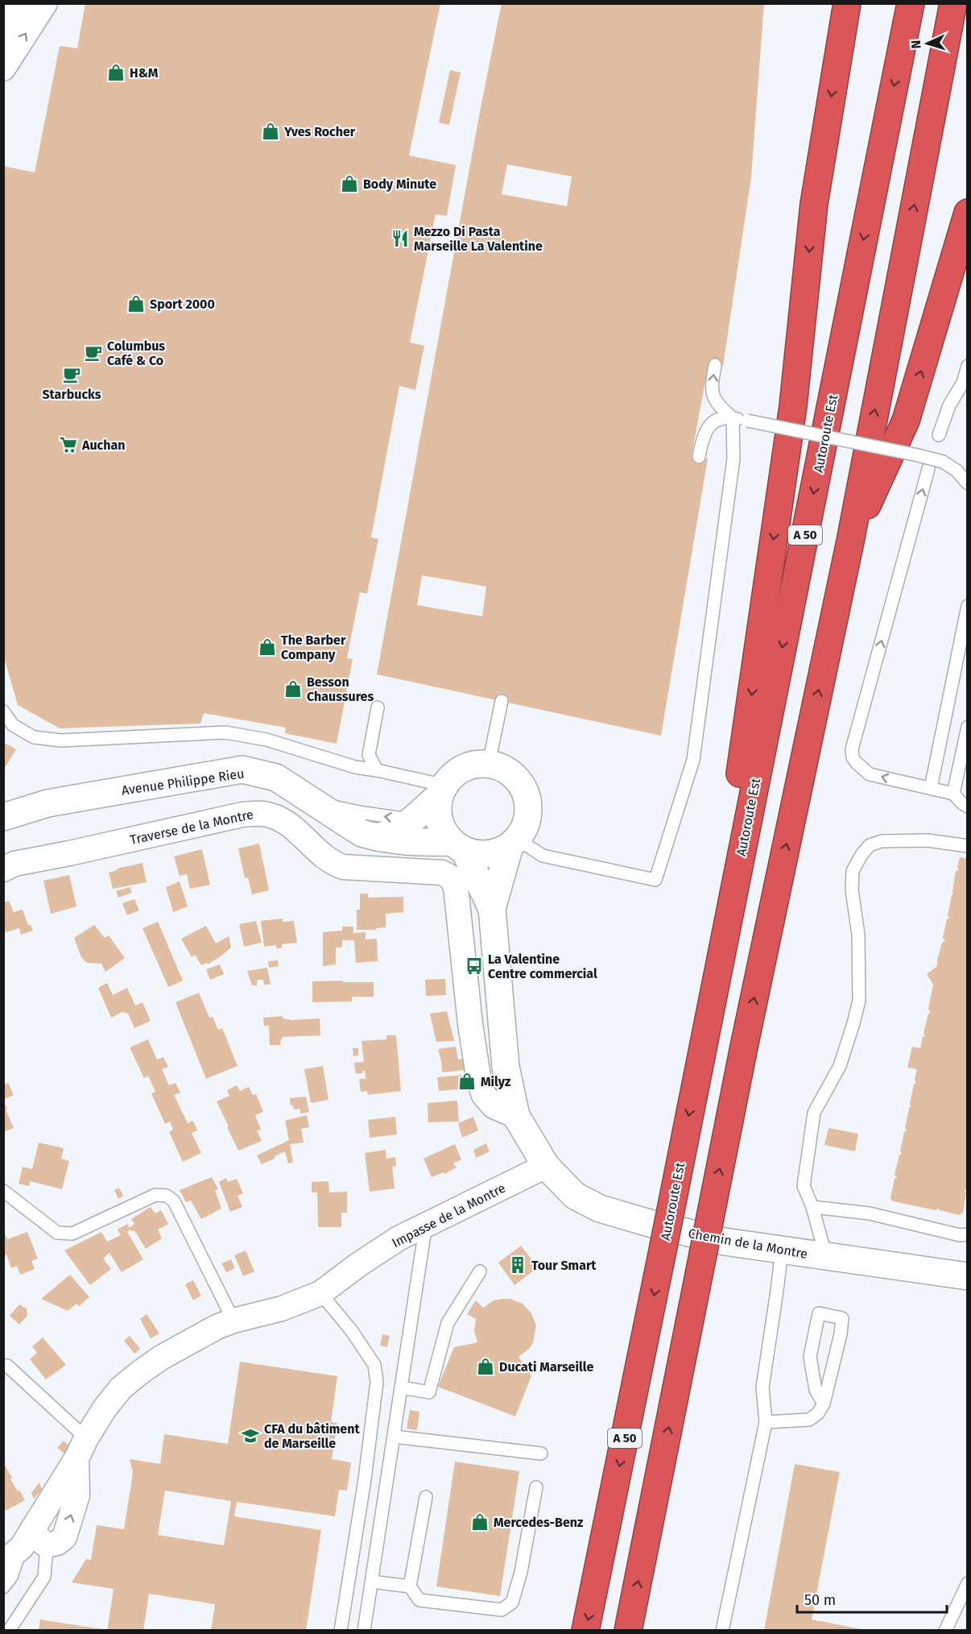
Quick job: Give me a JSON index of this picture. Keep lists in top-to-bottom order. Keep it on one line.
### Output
{"streets":{"highway":["Autoroute Est","A 50"],"street":["Avenue Philippe Rieu","Traverse de la Montre","Impasse de la Montre","Chemin de la Montre"]},"crossings":[["Traverse de la Montre","Chemin de la Montre"],["Impasse de la Montre","Chemin de la Montre"]],"places":{"shop":["H&M","Yves Rocher","Body Minute","Sport 2000","The Barber Company","Besson Chaussures","Milyz","Ducati Marseille","Mercedes-Benz"],"restaurant":["Mezzo Di Pasta Marseille La Valentine"],"cafe":["Columbus Café & Co","Starbucks"],"supermarket":["Auchan"],"bus stop":["La Valentine Centre commercial"],"building":["Tour Smart"],"school or university":["CFA du bâtiment de Marseille"]},"scale_bar":"50 m","north":"left"}
